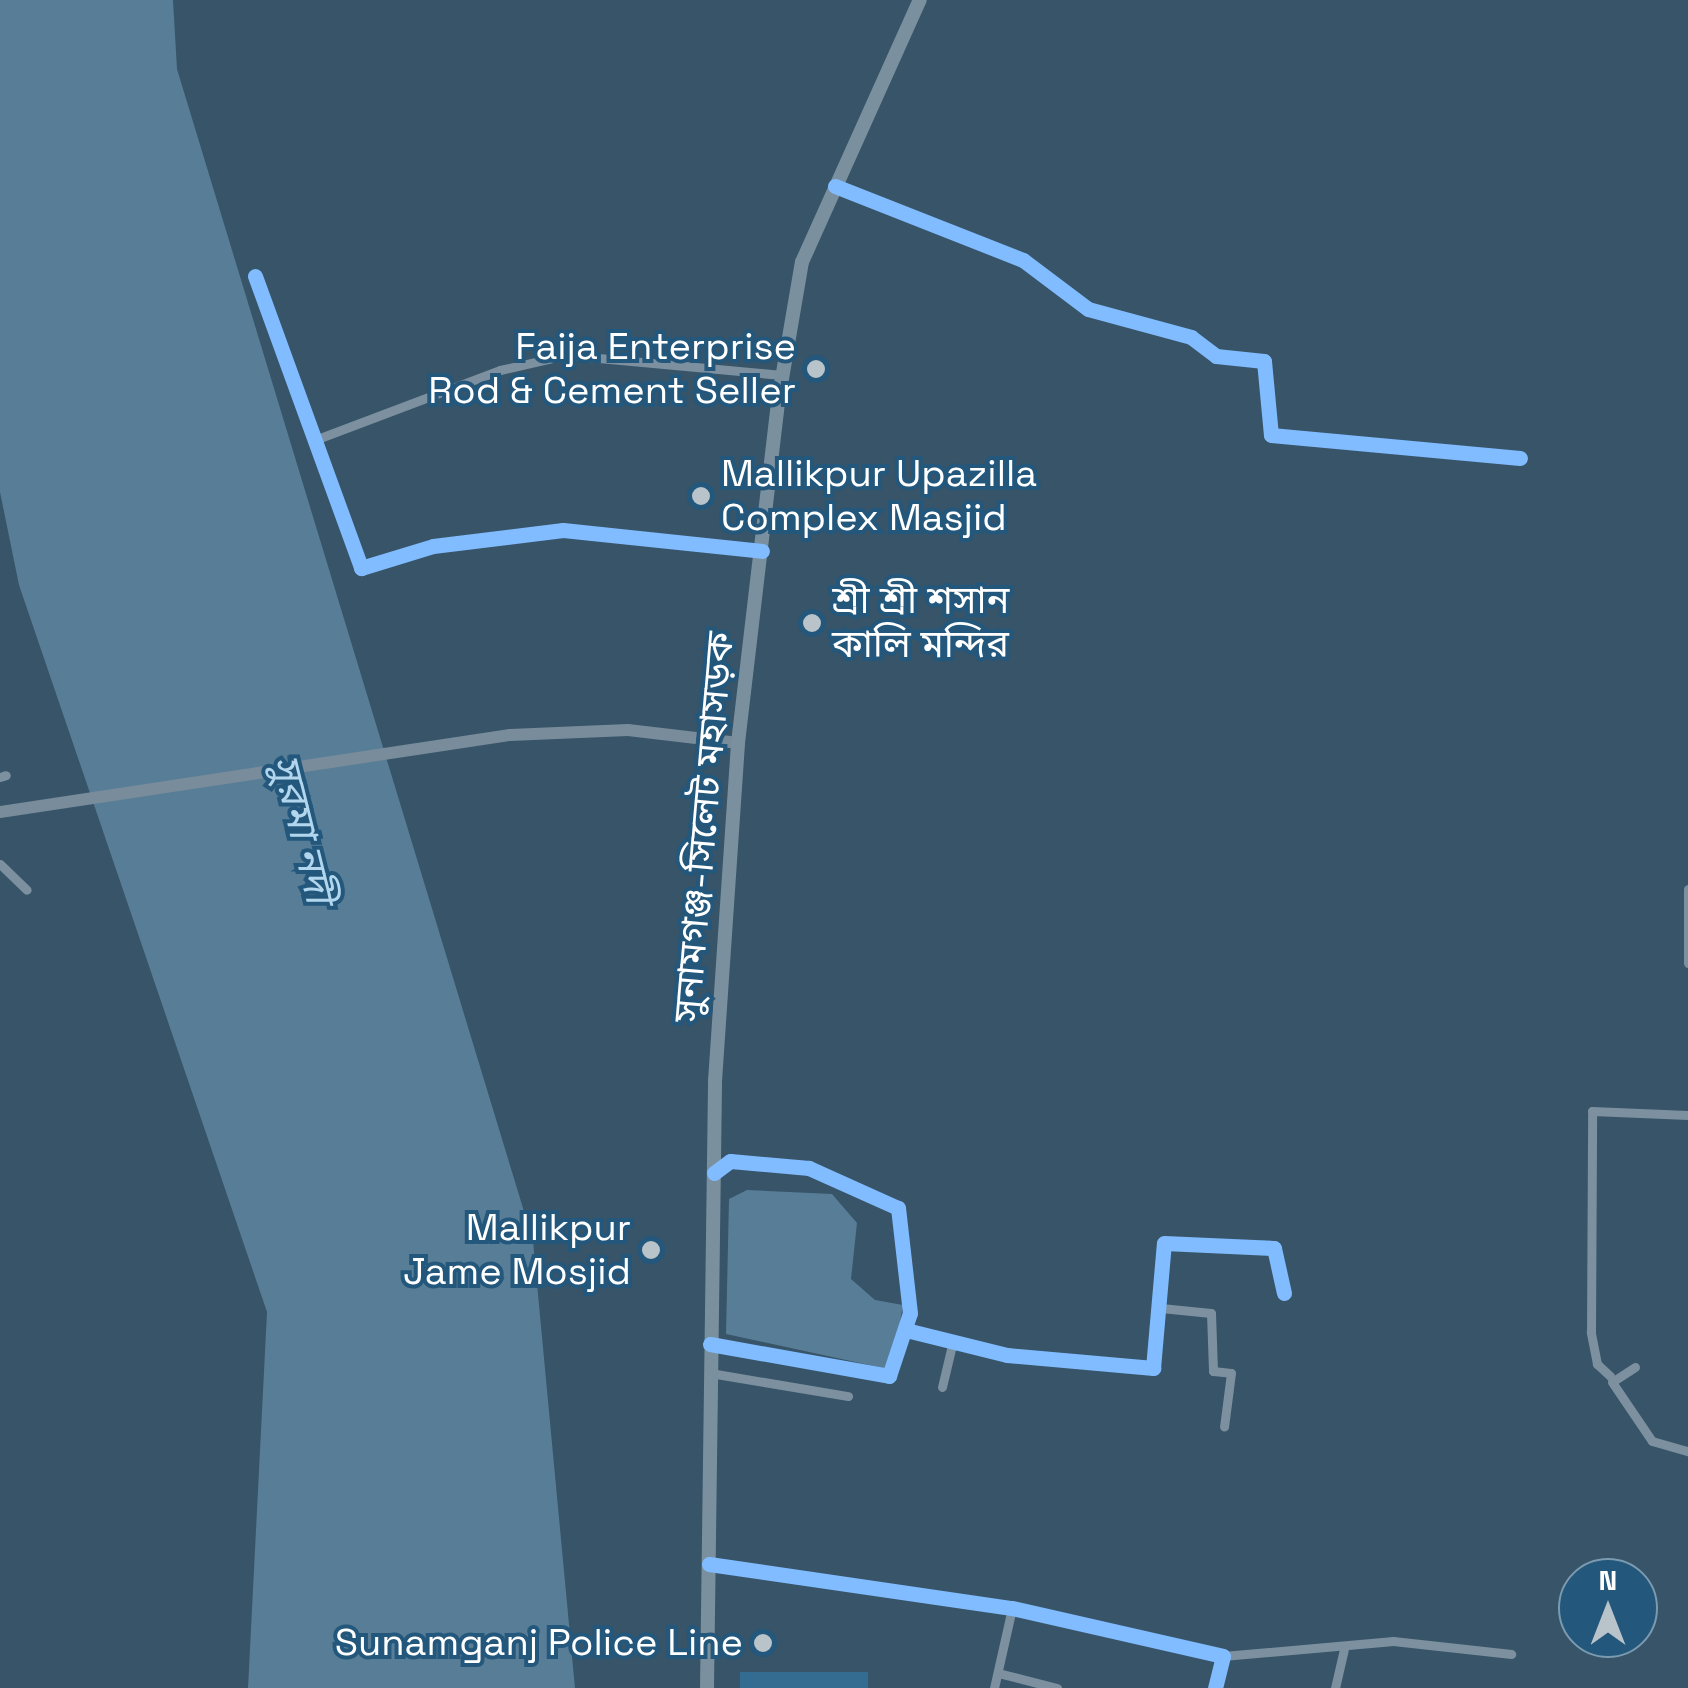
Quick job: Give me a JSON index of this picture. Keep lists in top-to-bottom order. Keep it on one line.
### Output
{"streets":{"main road":["সুনামগঞ্জ-সিলেট মহাসড়ক"]},"water":["সুরমা নদী"],"places":["Faija Enterprise Rod & Cement Seller","Mallikpur Upazilla Complex Masjid","শ্রী শ্রী শসান কালি মন্দির","Mallikpur Jame Mosjid","Sunamganj Police Line"],"north":"top"}
